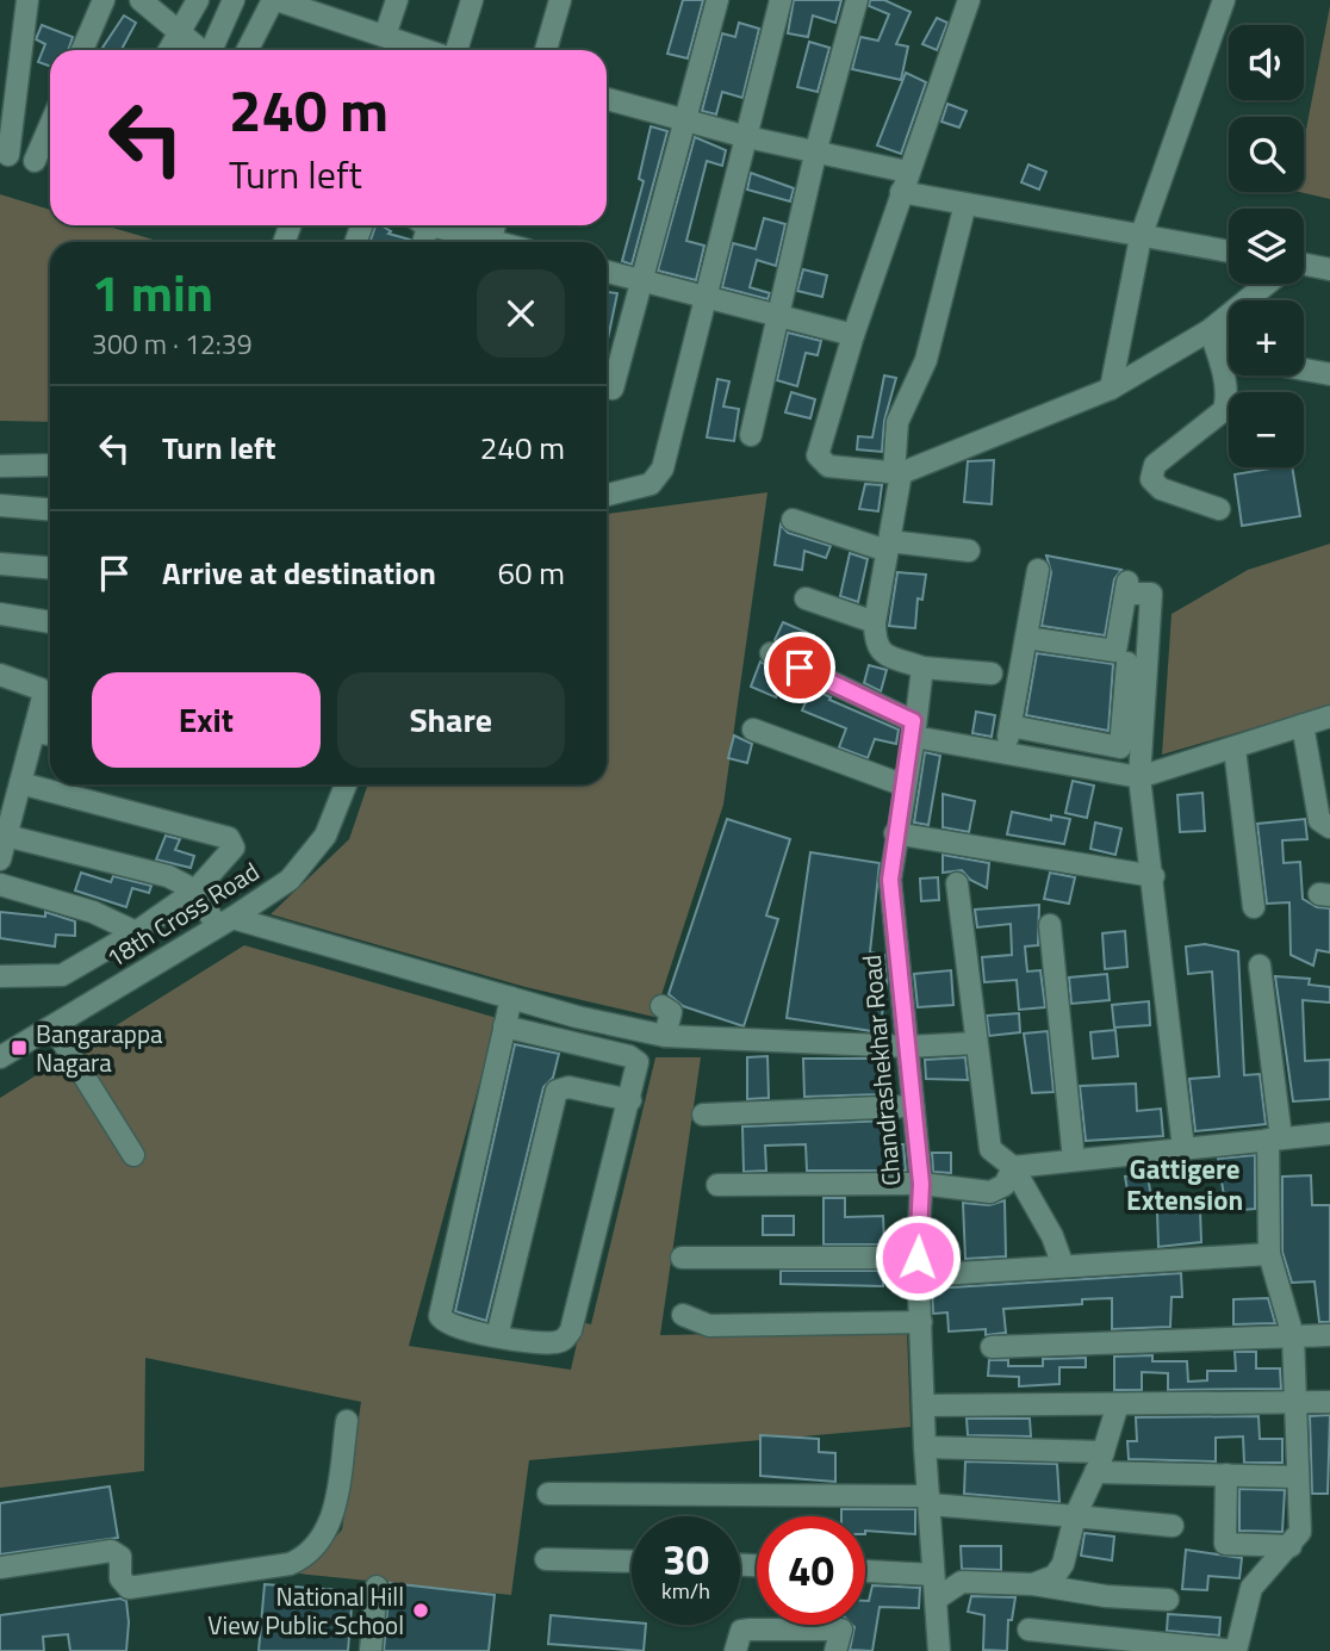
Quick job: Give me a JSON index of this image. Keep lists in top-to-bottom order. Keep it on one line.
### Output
{"streets":{"street":["18th Cross Road","Chandrashekhar Road"]},"districts":["Gattigere Extension"],"places":{"transit":["Bangarappa Nagara"],"other":["National Hill View Public School"]},"page":{"map_buttons":["+","−"],"turn":["240 m","Turn left"],"heading":["1 min","300 m · 12:39"],"list":[{"name":"Turn left","value":"240 m"},{"name":"Arrive at destination","value":"60 m"}],"buttons":["Exit","Share"],"speed":"30 km/h","limit":"40"}}
